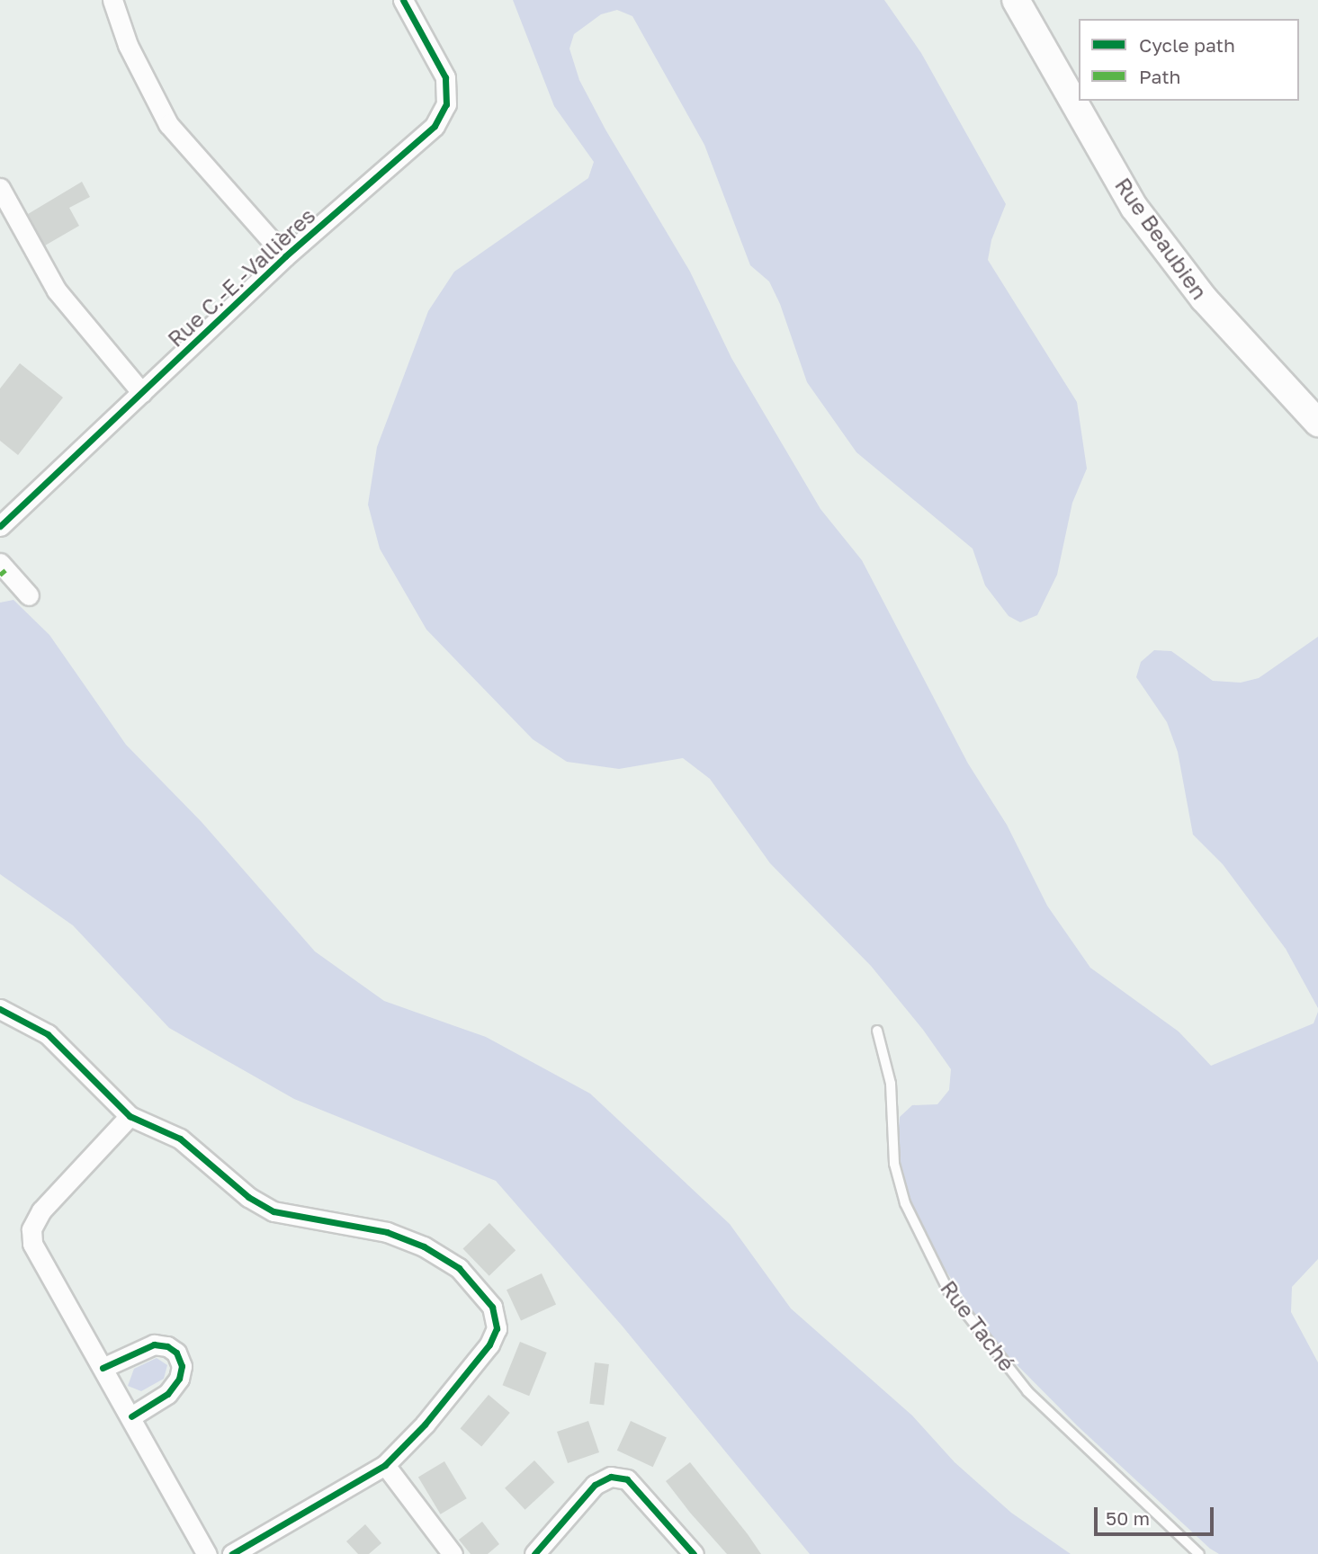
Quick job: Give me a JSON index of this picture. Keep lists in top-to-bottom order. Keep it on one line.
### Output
{"streets":{"main road":["Rue Beaubien"],"street":["Rue C.-E.-Vallières"],"lane":["Rue Taché"]},"legend":["Cycle path","Path"],"scale_bar":"50 m"}
